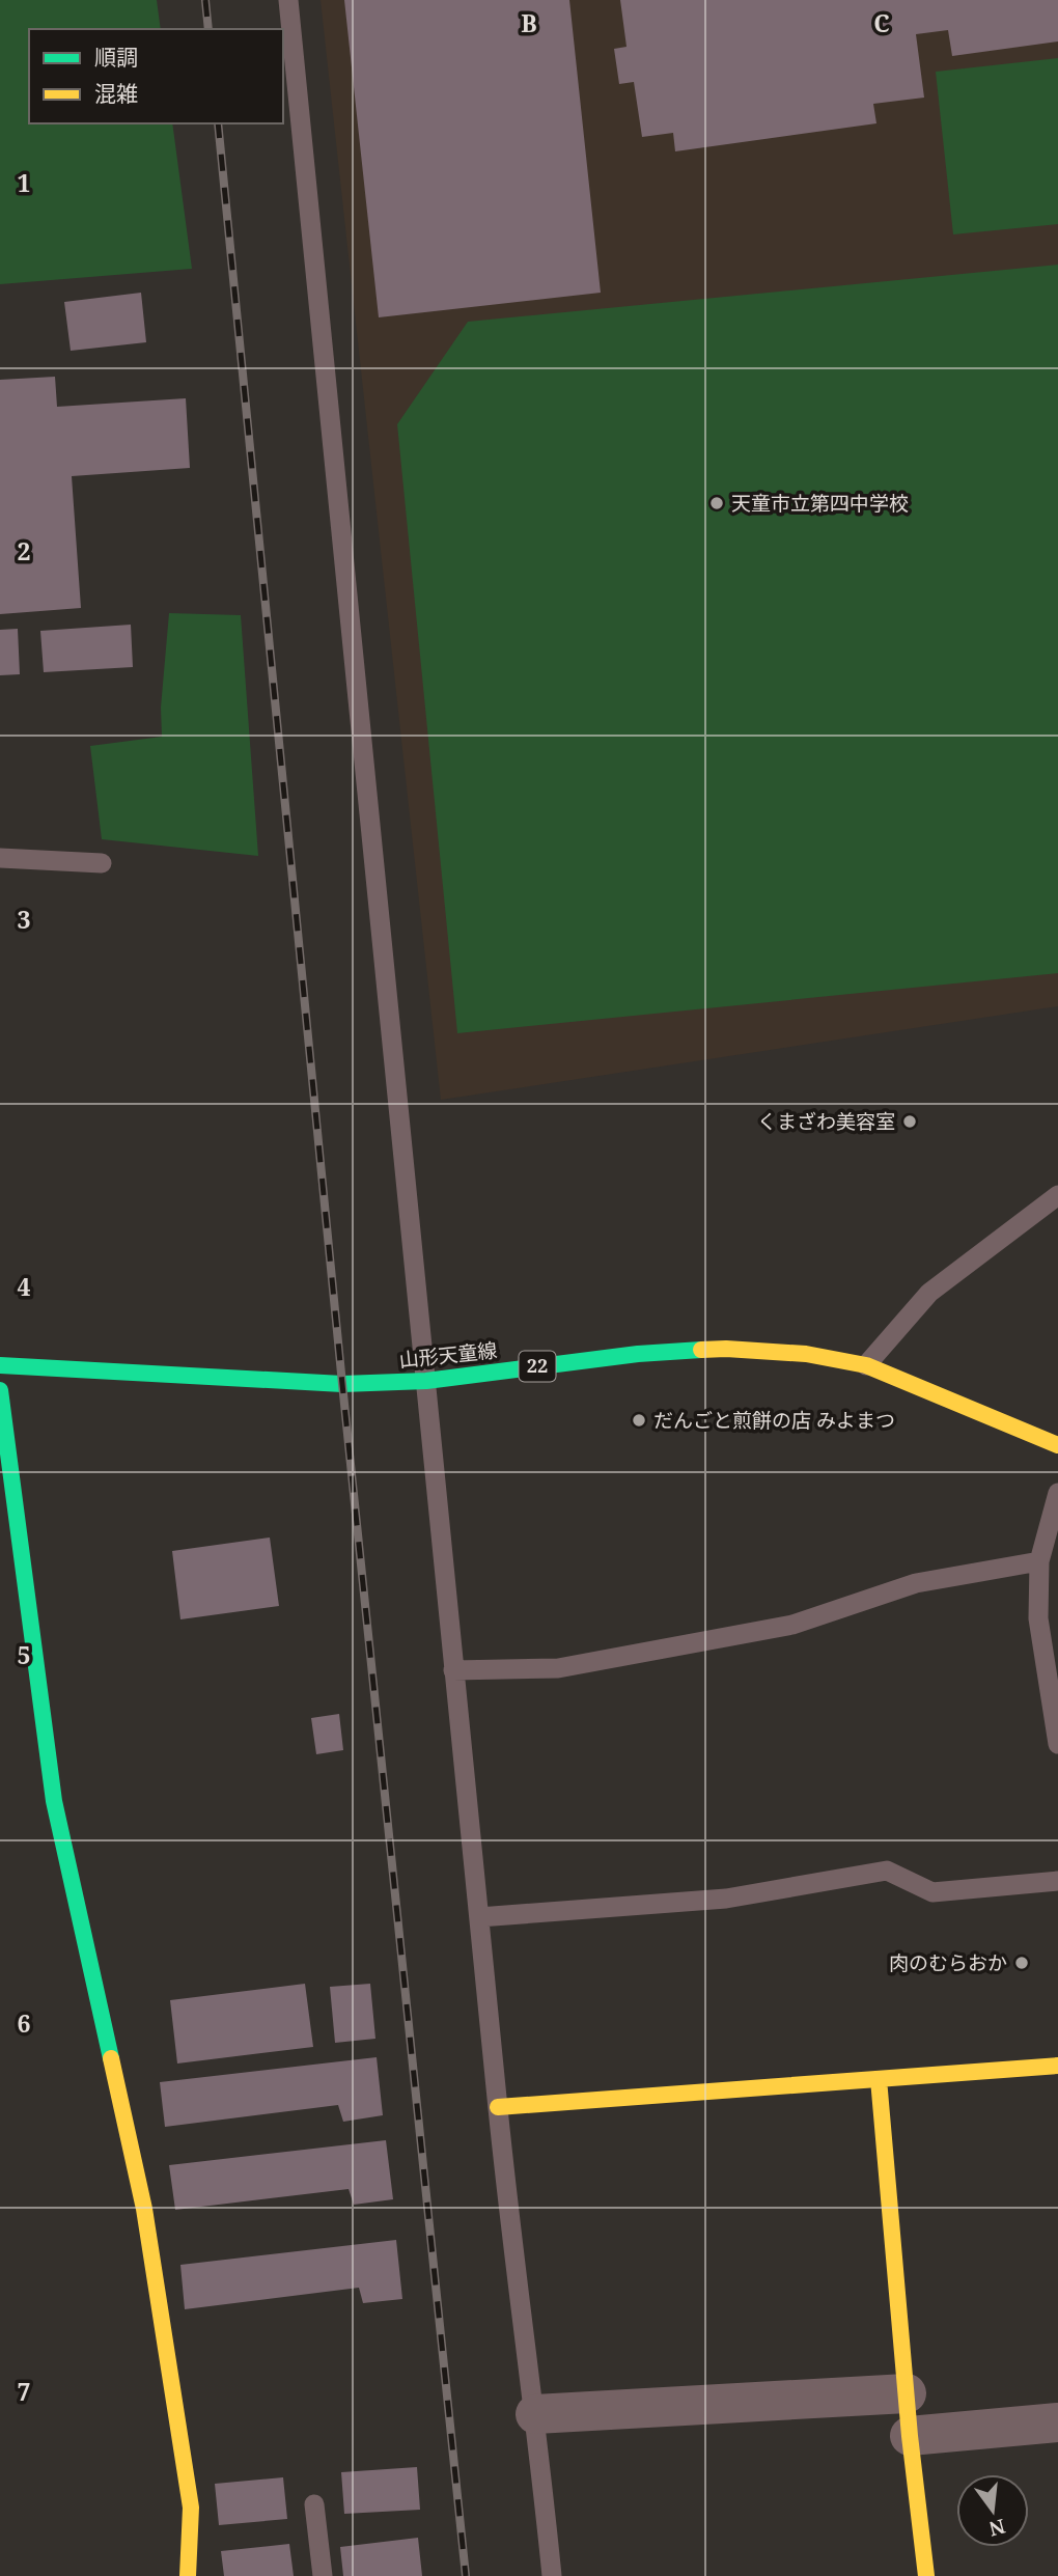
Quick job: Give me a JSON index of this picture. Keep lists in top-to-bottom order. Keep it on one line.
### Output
{"streets":{"street":["山形天童線","22"]},"places":["天童市立第四中学校","くまざわ美容室","だんごと煎餅の店 みよまつ","肉のむらおか"],"legend":["順調","混雑"],"north":"bottom","grid":{"columns":["B","C"],"rows":["1","2","3","4","5","6","7"]}}
